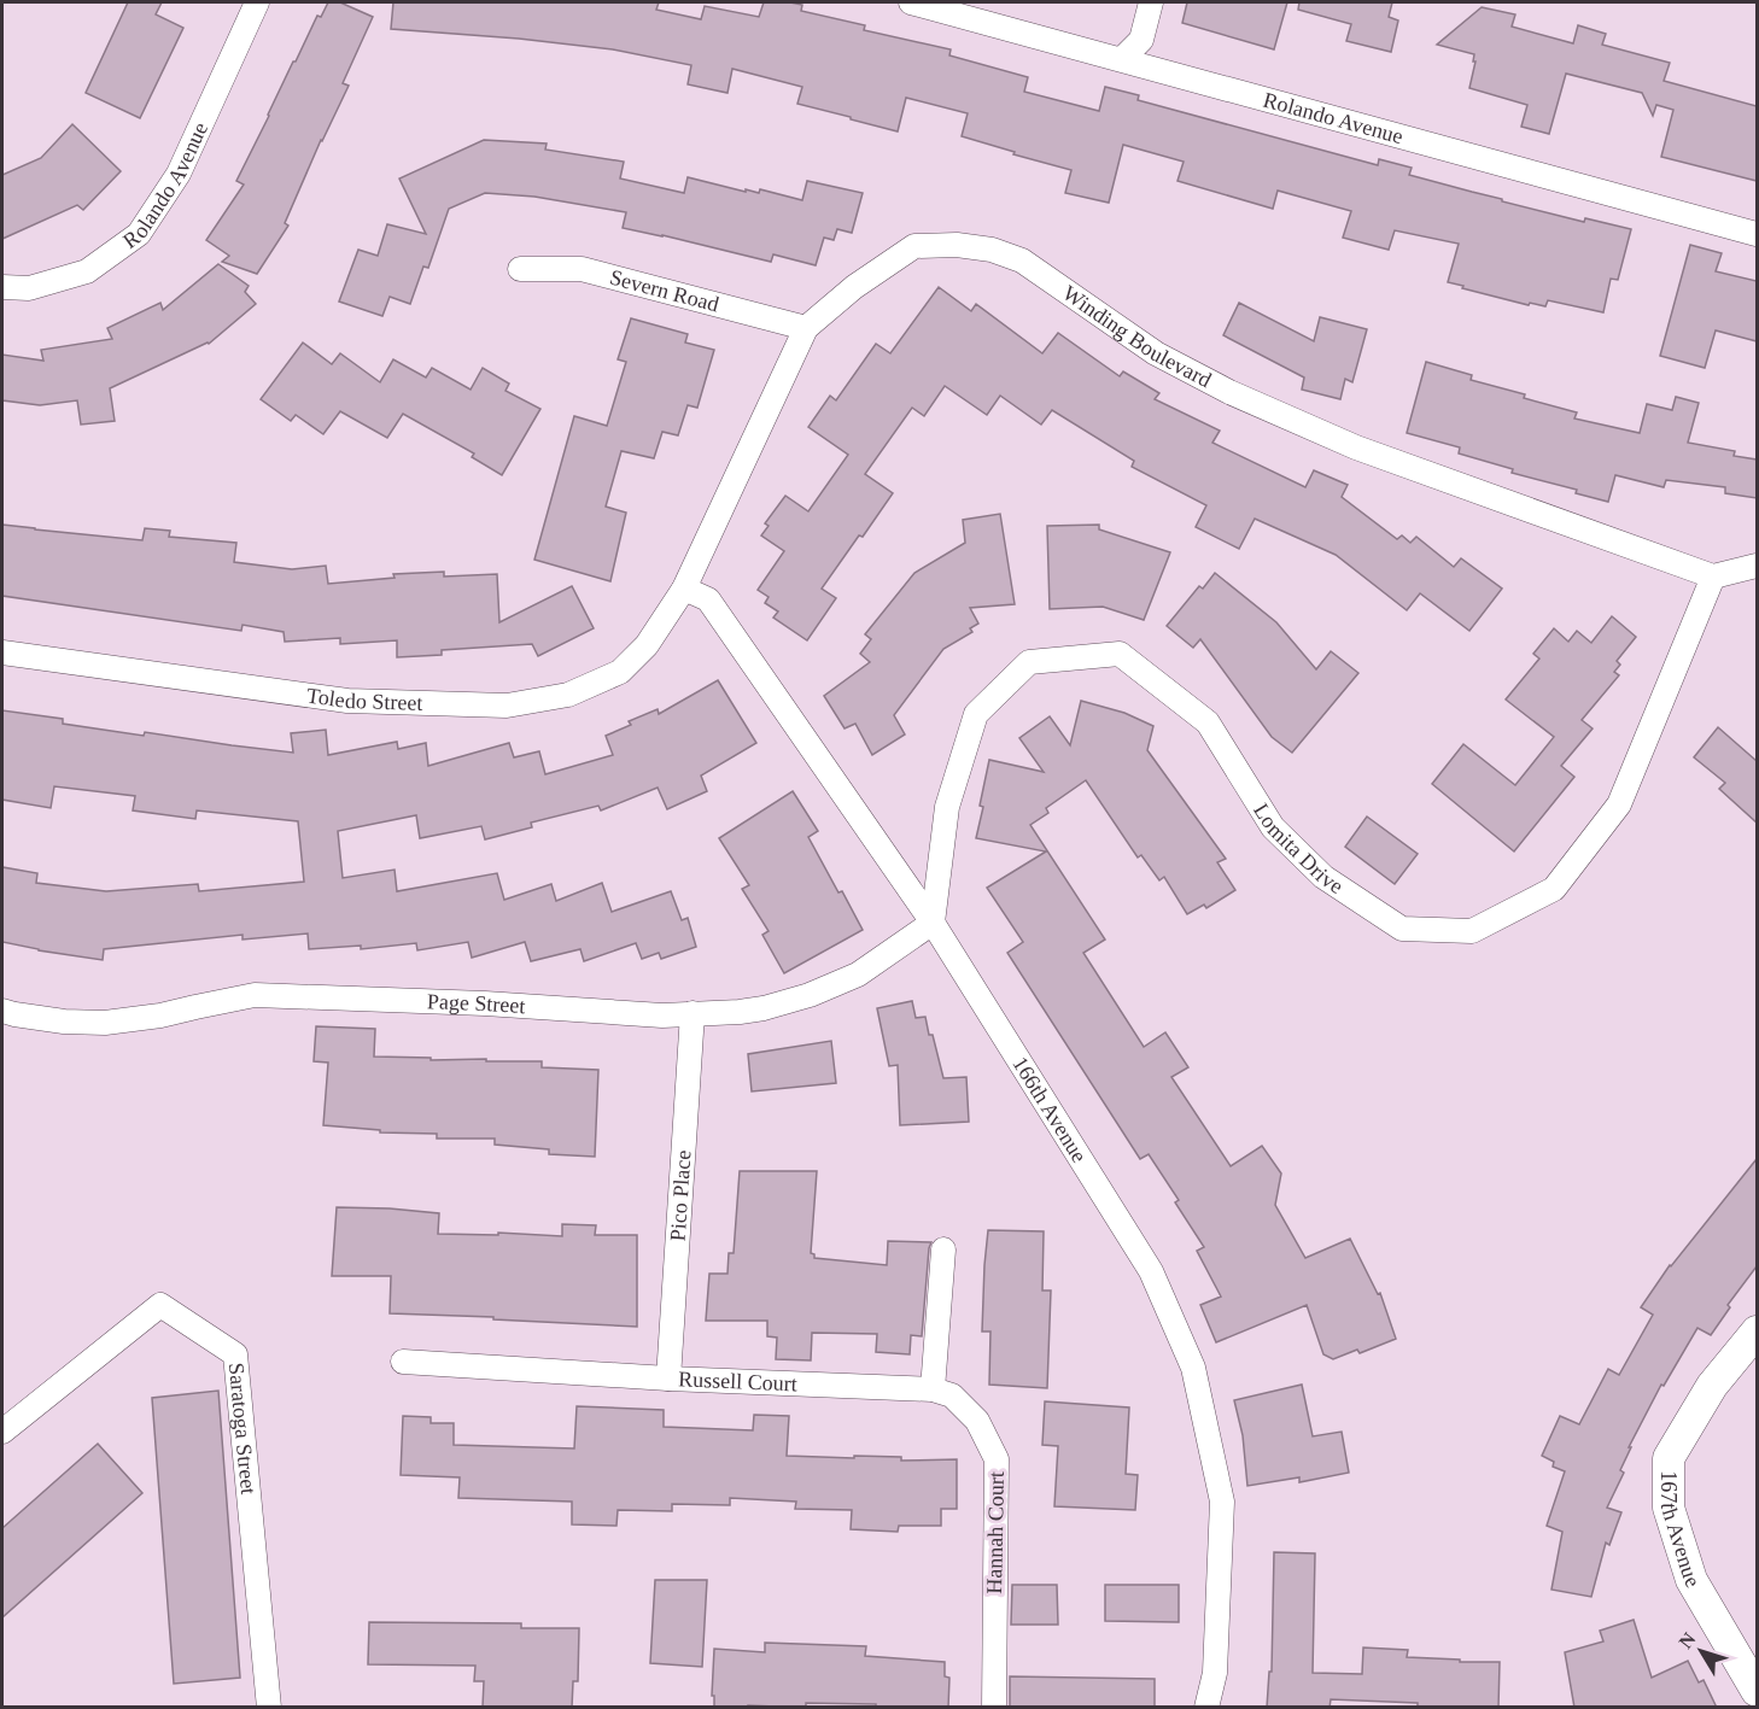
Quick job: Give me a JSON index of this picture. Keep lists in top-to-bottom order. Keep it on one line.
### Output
{"streets":{"street":["Rolando Avenue","Severn Road","Winding Boulevard","Toledo Street","Lomita Drive","Page Street","166th Avenue","Pico Place","Russell Court","Saratoga Street","167th Avenue","Hannah Court"]},"crossings":[["Severn Road","Winding Boulevard"],["Winding Boulevard","Toledo Street"],["Winding Boulevard","Lomita Drive"],["Winding Boulevard","166th Avenue"],["Toledo Street","166th Avenue"],["Lomita Drive","Page Street"],["Lomita Drive","166th Avenue"],["Page Street","166th Avenue"],["Page Street","Pico Place"],["Pico Place","Russell Court"],["Russell Court","Hannah Court"]],"north":"top left"}
